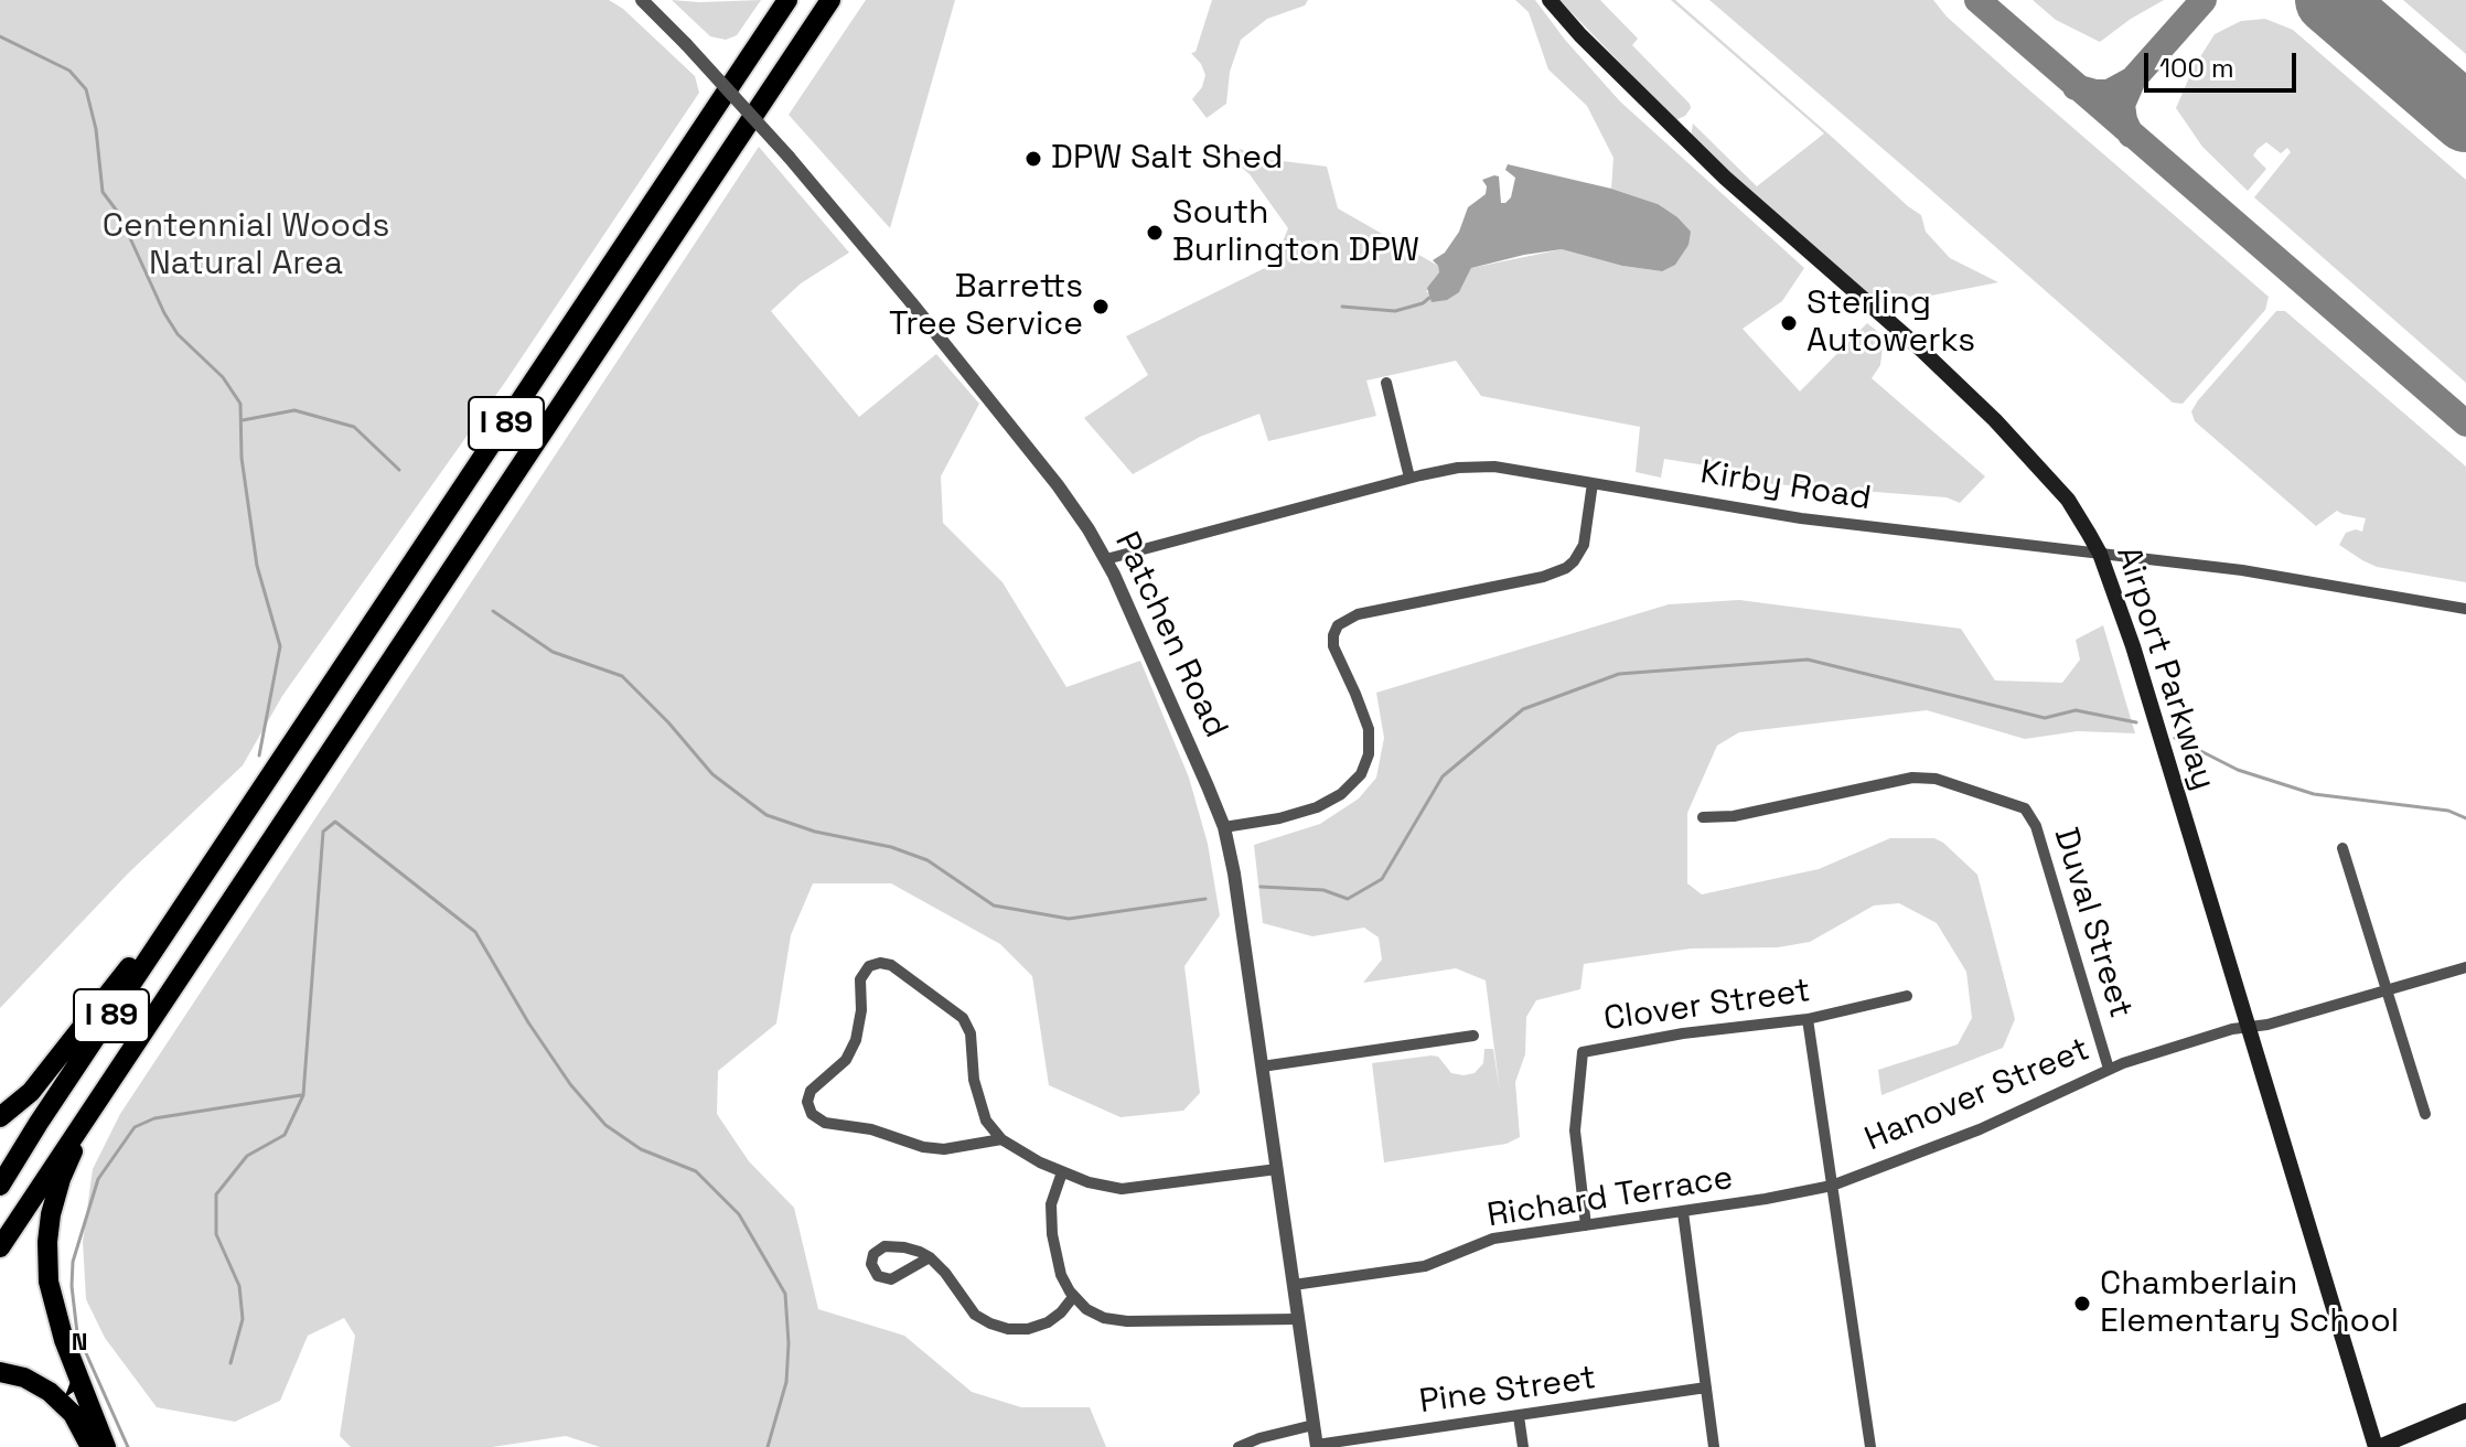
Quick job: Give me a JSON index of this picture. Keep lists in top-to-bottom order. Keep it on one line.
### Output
{"streets":{"highway":["I 89"],"main road":["Airport Parkway"],"street":["Kirby Road","Patchen Road","Duval Street","Clover Street","Hanover Street","Richard Terrace","Pine Street"]},"crossings":[["Kirby Road","Patchen Road"],["Kirby Road","Airport Parkway"],["Patchen Road","Richard Terrace"],["Patchen Road","Pine Street"],["Airport Parkway","Hanover Street"],["Duval Street","Hanover Street"],["Clover Street","Richard Terrace"],["Hanover Street","Richard Terrace"]],"parks":["Centennial Woods Natural Area"],"places":["DPW Salt Shed","South Burlington DPW","Barretts Tree Service","Sterling Autowerks","Chamberlain Elementary School"],"scale_bar":"100 m","north":"top"}
